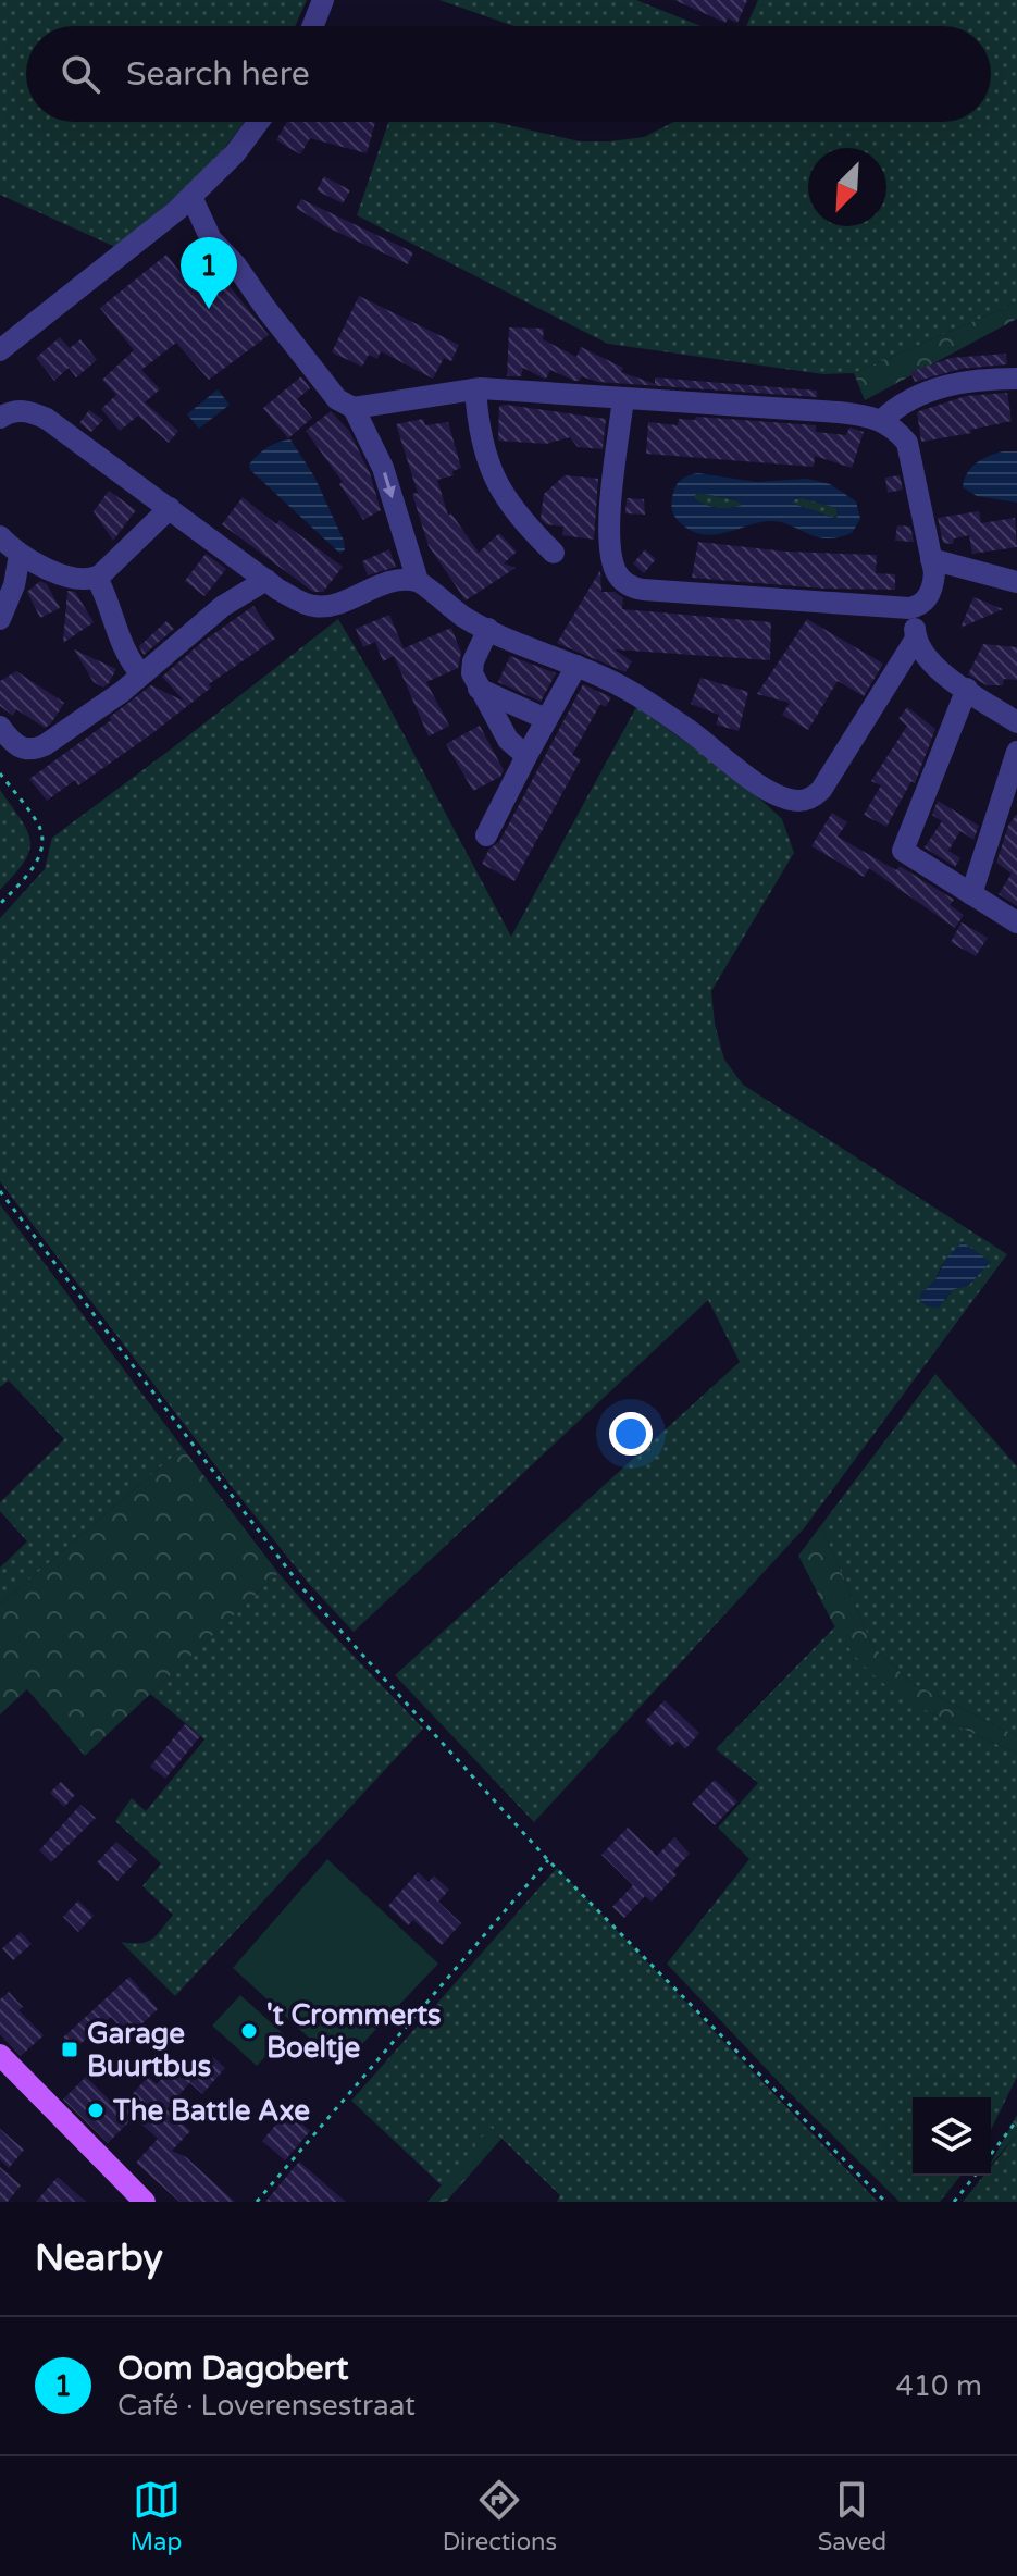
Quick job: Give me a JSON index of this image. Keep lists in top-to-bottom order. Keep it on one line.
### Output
{"places":{"other":["'t Crommerts Boeltje","The Battle Axe"],"transit":["Garage Buurtbus"]},"north":"bottom left","page":{"search":"Search here","pins":"1","heading":"Nearby","list":[{"mark":"1","name":"Oom Dagobert","note":"Café · Loverensestraat","value":"410 m"}],"nav":["Map","Directions","Saved"]}}
